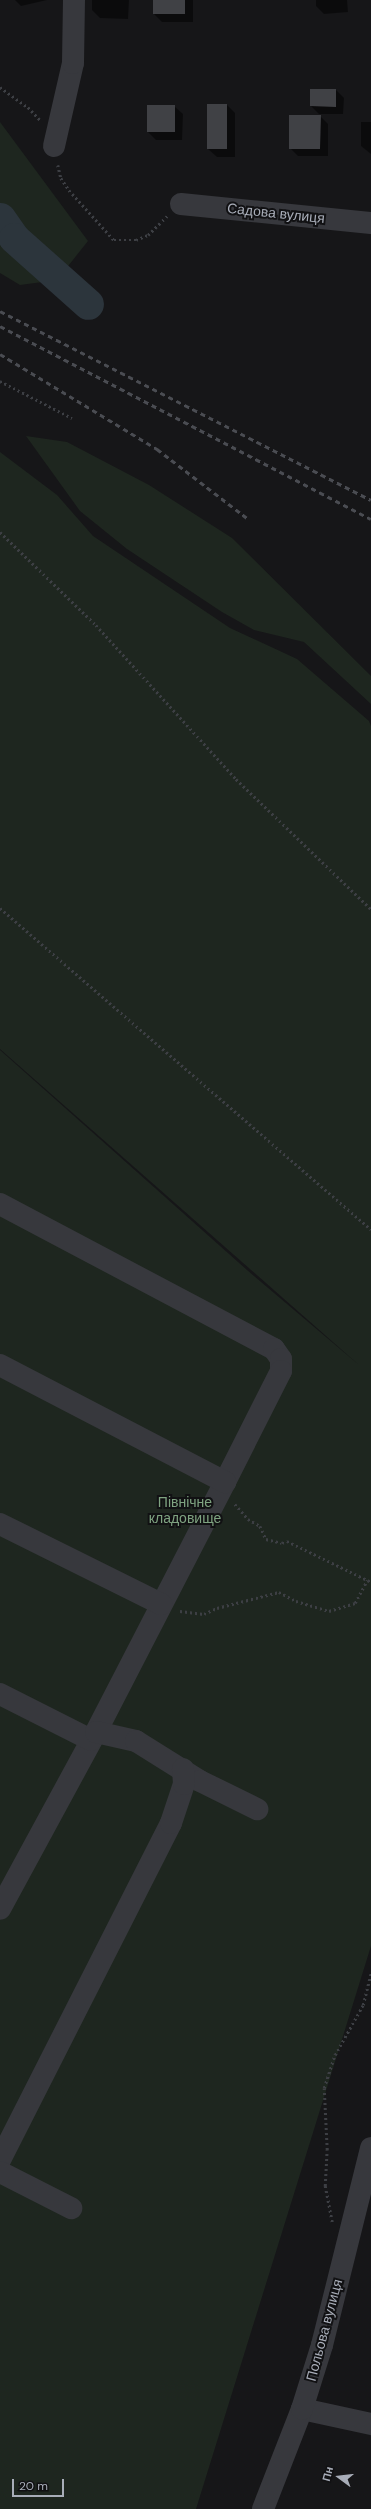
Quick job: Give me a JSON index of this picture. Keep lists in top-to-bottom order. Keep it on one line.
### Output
{"streets":{"street":["Садова вулиця","Польова вулиця"]},"parks":["Північне кладовище"],"scale_bar":"20 m","north":"left"}
